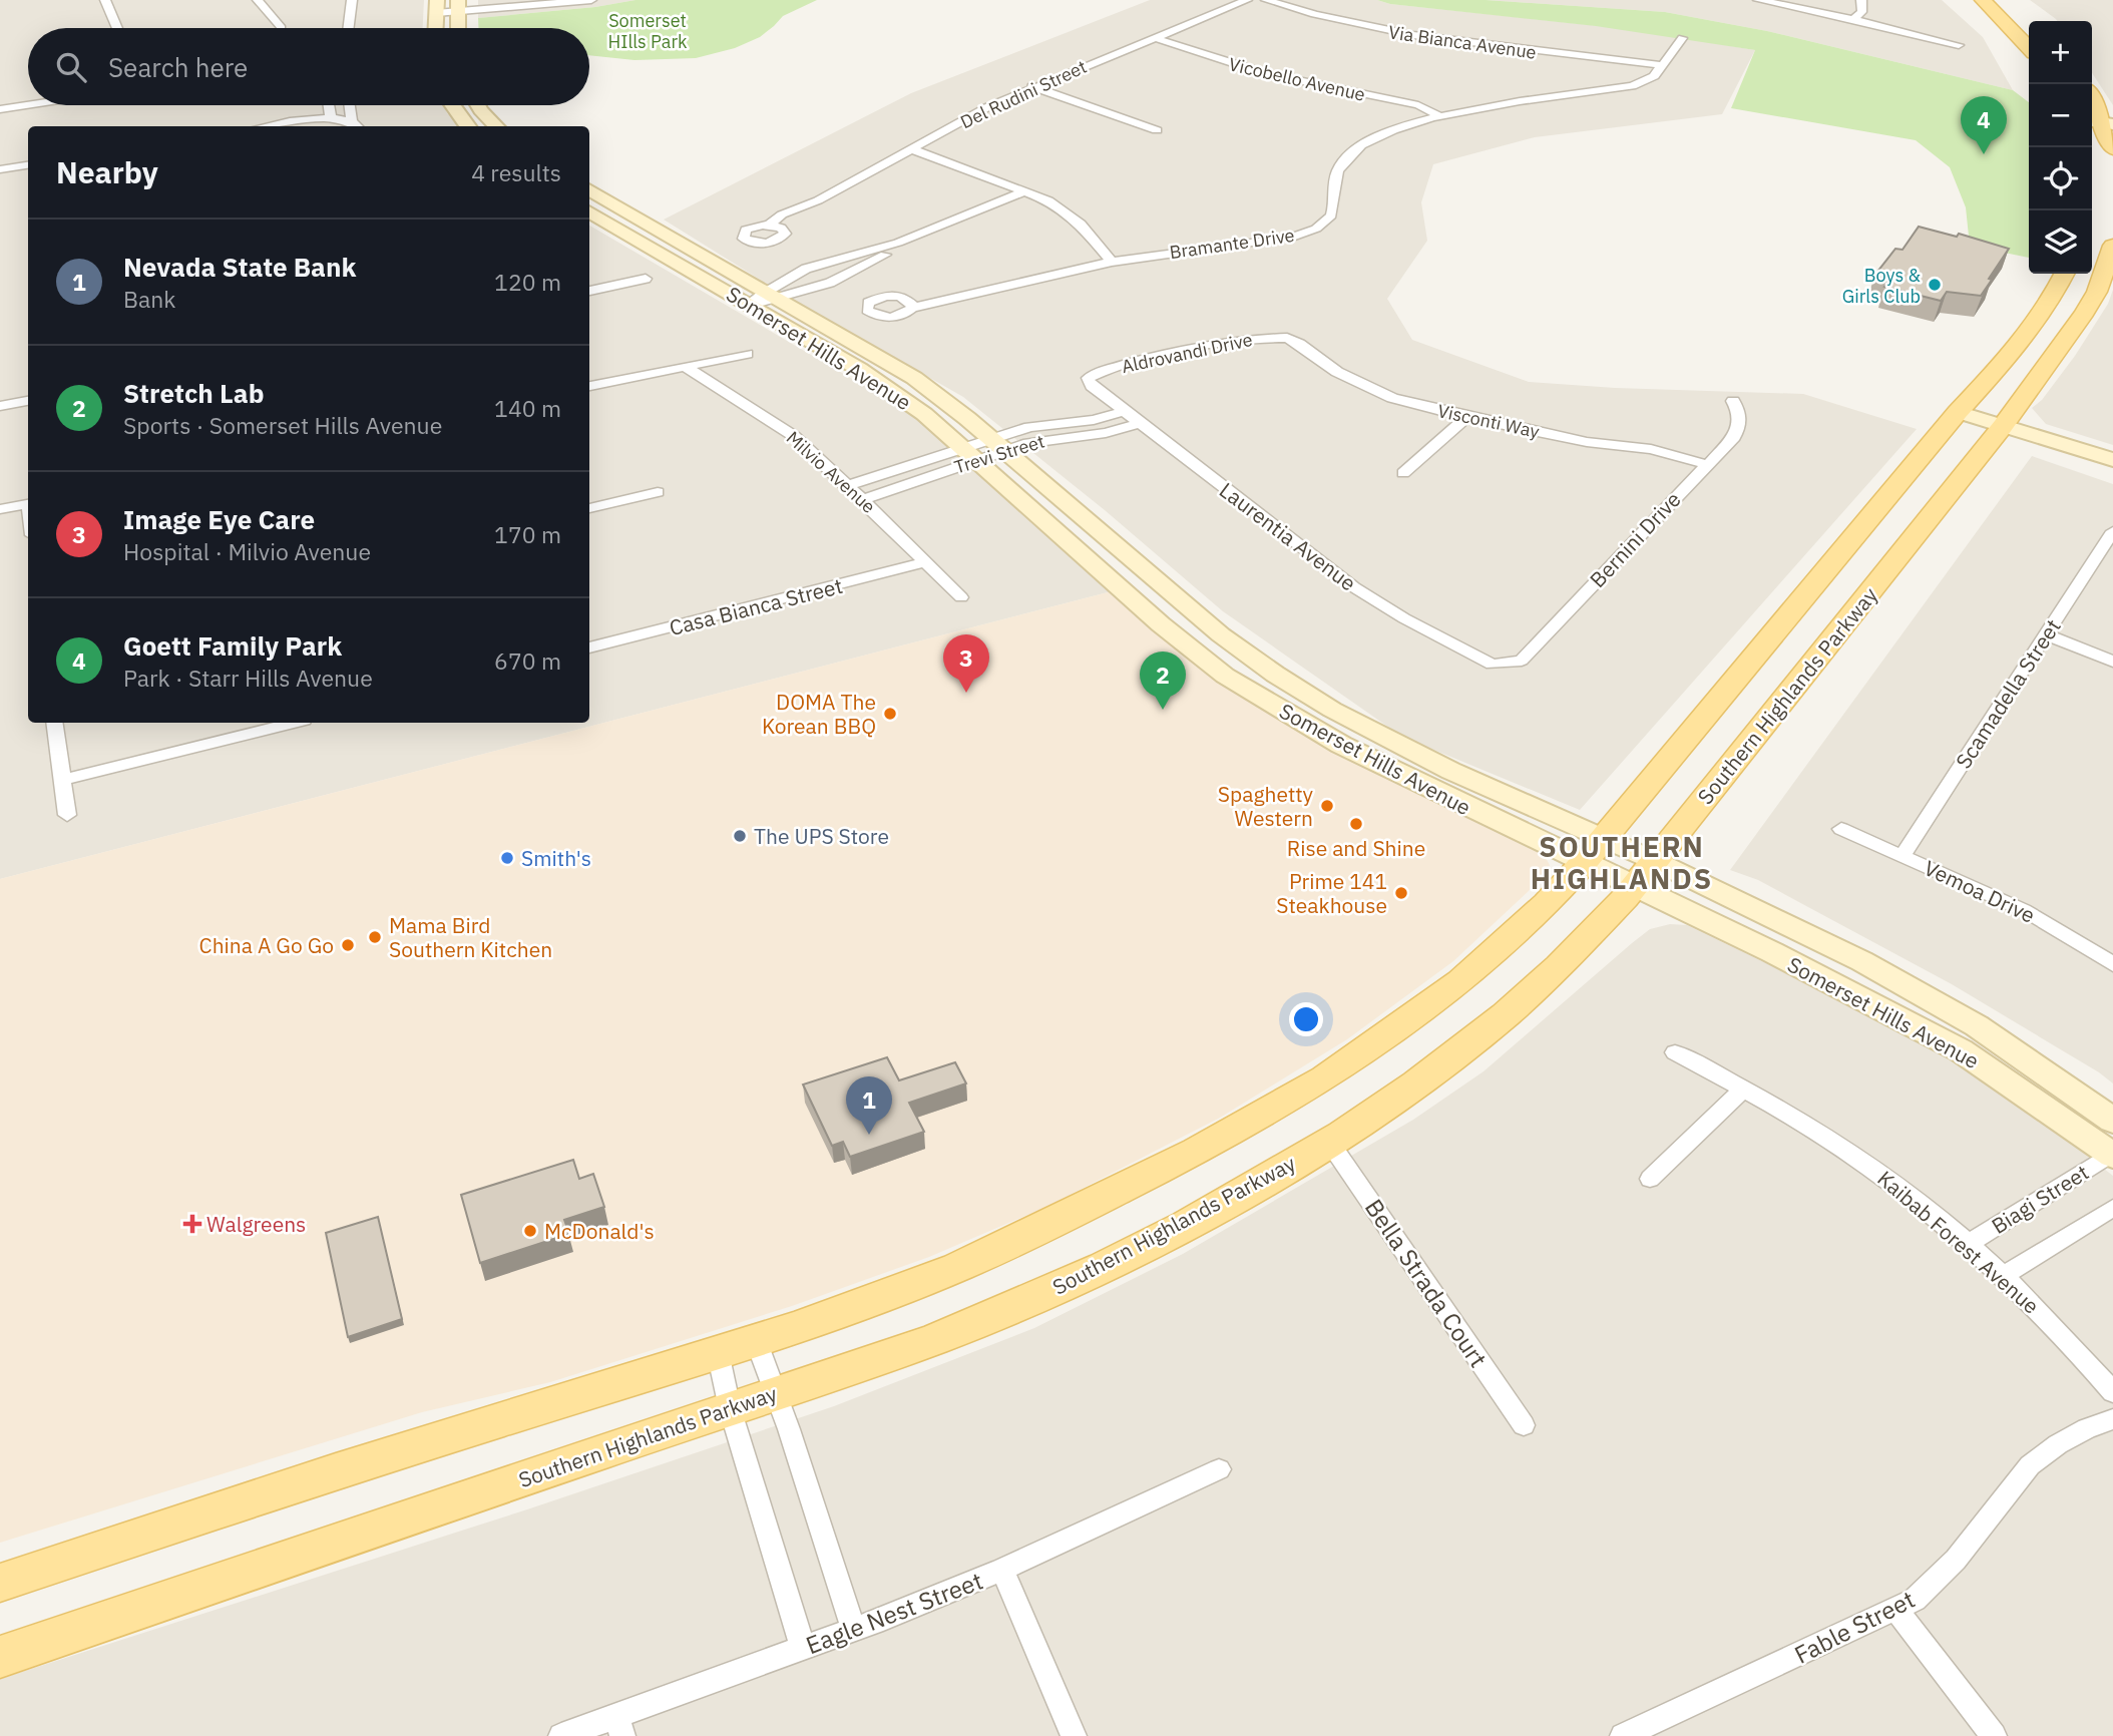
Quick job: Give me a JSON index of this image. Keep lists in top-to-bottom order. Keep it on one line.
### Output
{"streets":{"main road":["Somerset Hills Avenue","Southern Highlands Parkway"],"street":["Via Bianca Avenue","Vicobello Avenue","Del Rudini Street","Bramante Drive","Aldrovandi Drive","Visconti Way","Trevi Street","Milvio Avenue","Laurentia Avenue","Bernini Drive","Casa Bianca Street","Scamadella Street","Vemoa Drive","Biagi Street","Kaibab Forest Avenue","Bella Strada Court","Eagle Nest Street","Fable Street"]},"crossings":[["Via Bianca Avenue","Bramante Drive"],["Vicobello Avenue","Del Rudini Street"],["Vicobello Avenue","Bramante Drive"],["Somerset Hills Avenue","Trevi Street"],["Somerset Hills Avenue","Southern Highlands Parkway"],["Somerset Hills Avenue","Biagi Street"],["Aldrovandi Drive","Visconti Way"],["Aldrovandi Drive","Laurentia Avenue"],["Visconti Way","Bernini Drive"],["Trevi Street","Milvio Avenue"],["Trevi Street","Laurentia Avenue"],["Milvio Avenue","Casa Bianca Street"],["Laurentia Avenue","Bernini Drive"],["Scamadella Street","Vemoa Drive"],["Southern Highlands Parkway","Bella Strada Court"],["Biagi Street","Kaibab Forest Avenue"]],"districts":["SOUTHERN HIGHLANDS"],"parks":["Somerset HIlls Park"],"places":{"other":["Boys & Girls Club","DOMA The Korean BBQ","Spaghetty Western","Rise and Shine","The UPS Store","Smith's","Prime 141 Steakhouse","Mama Bird Southern Kitchen","China A Go Go","McDonald's"],"health":["Walgreens"]},"page":{"map_buttons":["+","−"],"search":"Search here","pins":["4","3","2","1"],"heading":["Nearby","4 results"],"list":[{"mark":"1","name":"Nevada State Bank","note":"Bank","value":"120 m"},{"mark":"2","name":"Stretch Lab","note":"Sports · Somerset Hills Avenue","value":"140 m"},{"mark":"3","name":"Image Eye Care","note":"Hospital · Milvio Avenue","value":"170 m"},{"mark":"4","name":"Goett Family Park","note":"Park · Starr Hills Avenue","value":"670 m"}]}}
